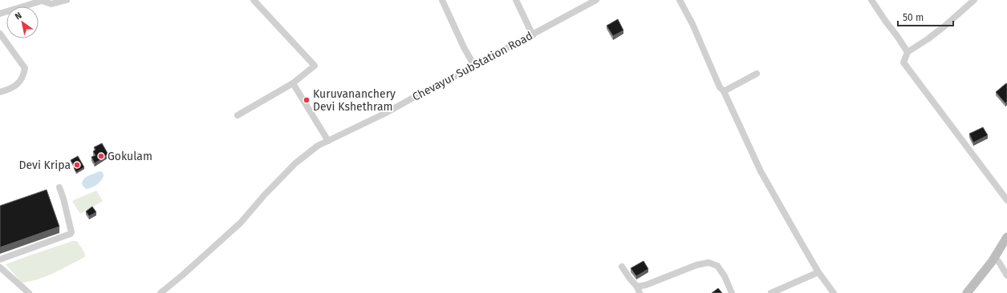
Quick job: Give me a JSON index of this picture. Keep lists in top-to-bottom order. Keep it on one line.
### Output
{"streets":{"street":["Chevayur SubStation Road"]},"places":["Kuruvananchery Devi Kshethram","Gokulam","Devi Kripa"],"scale_bar":"50 m","north":"top left"}
